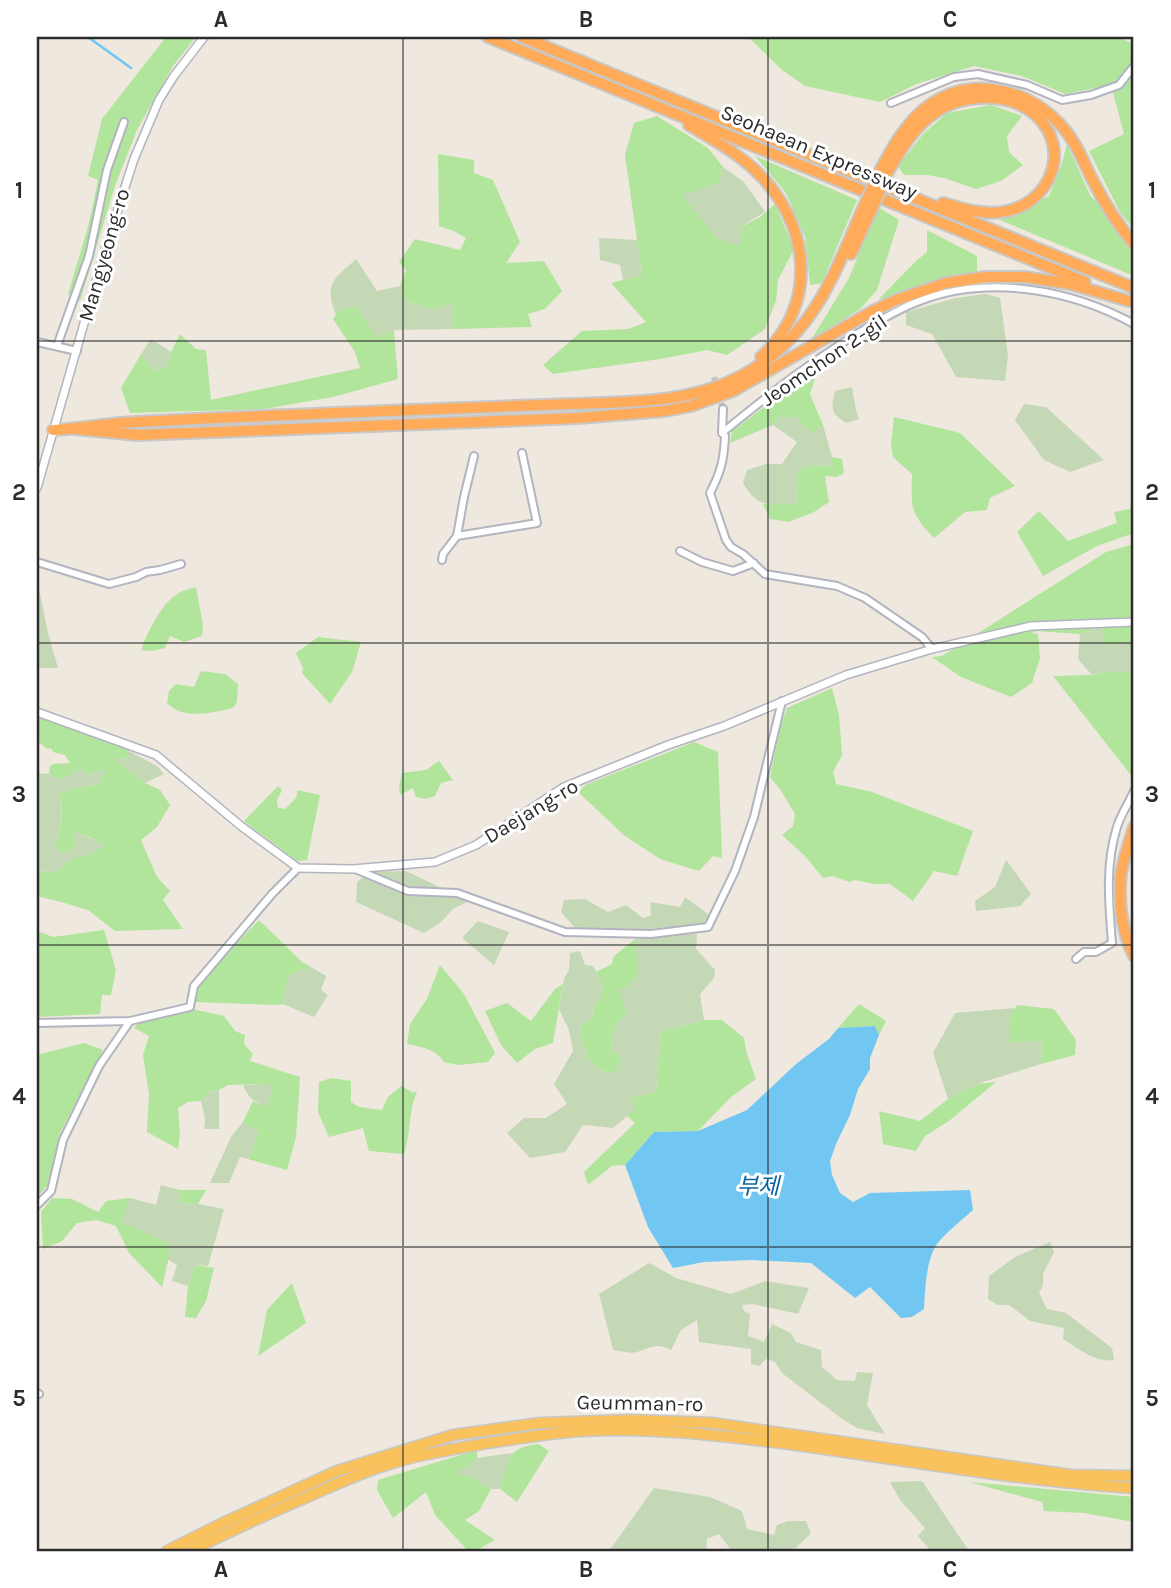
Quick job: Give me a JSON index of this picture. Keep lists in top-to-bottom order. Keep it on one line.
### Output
{"streets":{"highway":["Seohaean Expressway","Geumman-ro"],"street":["Mangyeong-ro","Jeomchon 2-gil","Daejang-ro"]},"water":["부제"],"grid":{"columns":["A","B","C"],"rows":["1","2","3","4","5"]}}
